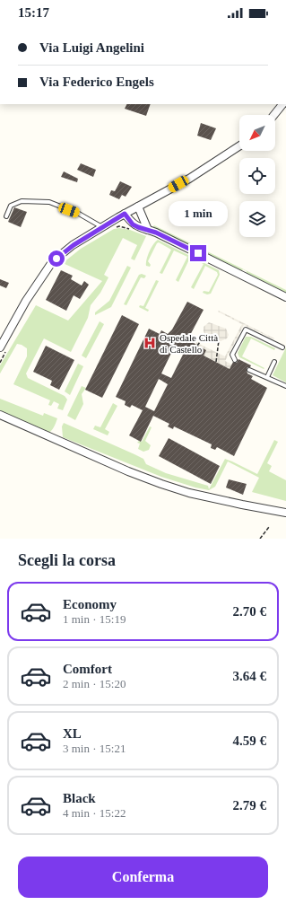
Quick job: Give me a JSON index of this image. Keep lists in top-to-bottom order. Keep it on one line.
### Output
{"places":{"hospital":["Ospedale Città di Castello"]},"north":"bottom left","page":{"status":"15:17","banner":["Via Luigi Angelini","Via Federico Engels"],"bubble":"1 min","heading":"Scegli la corsa","list":[{"name":"Economy","note":"1 min · 15:19","value":"2.70 €"},{"name":"Comfort","note":"2 min · 15:20","value":"3.64 €"},{"name":"XL","note":"3 min · 15:21","value":"4.59 €"},{"name":"Black","note":"4 min · 15:22","value":"2.79 €"}],"buttons":"Conferma"}}
